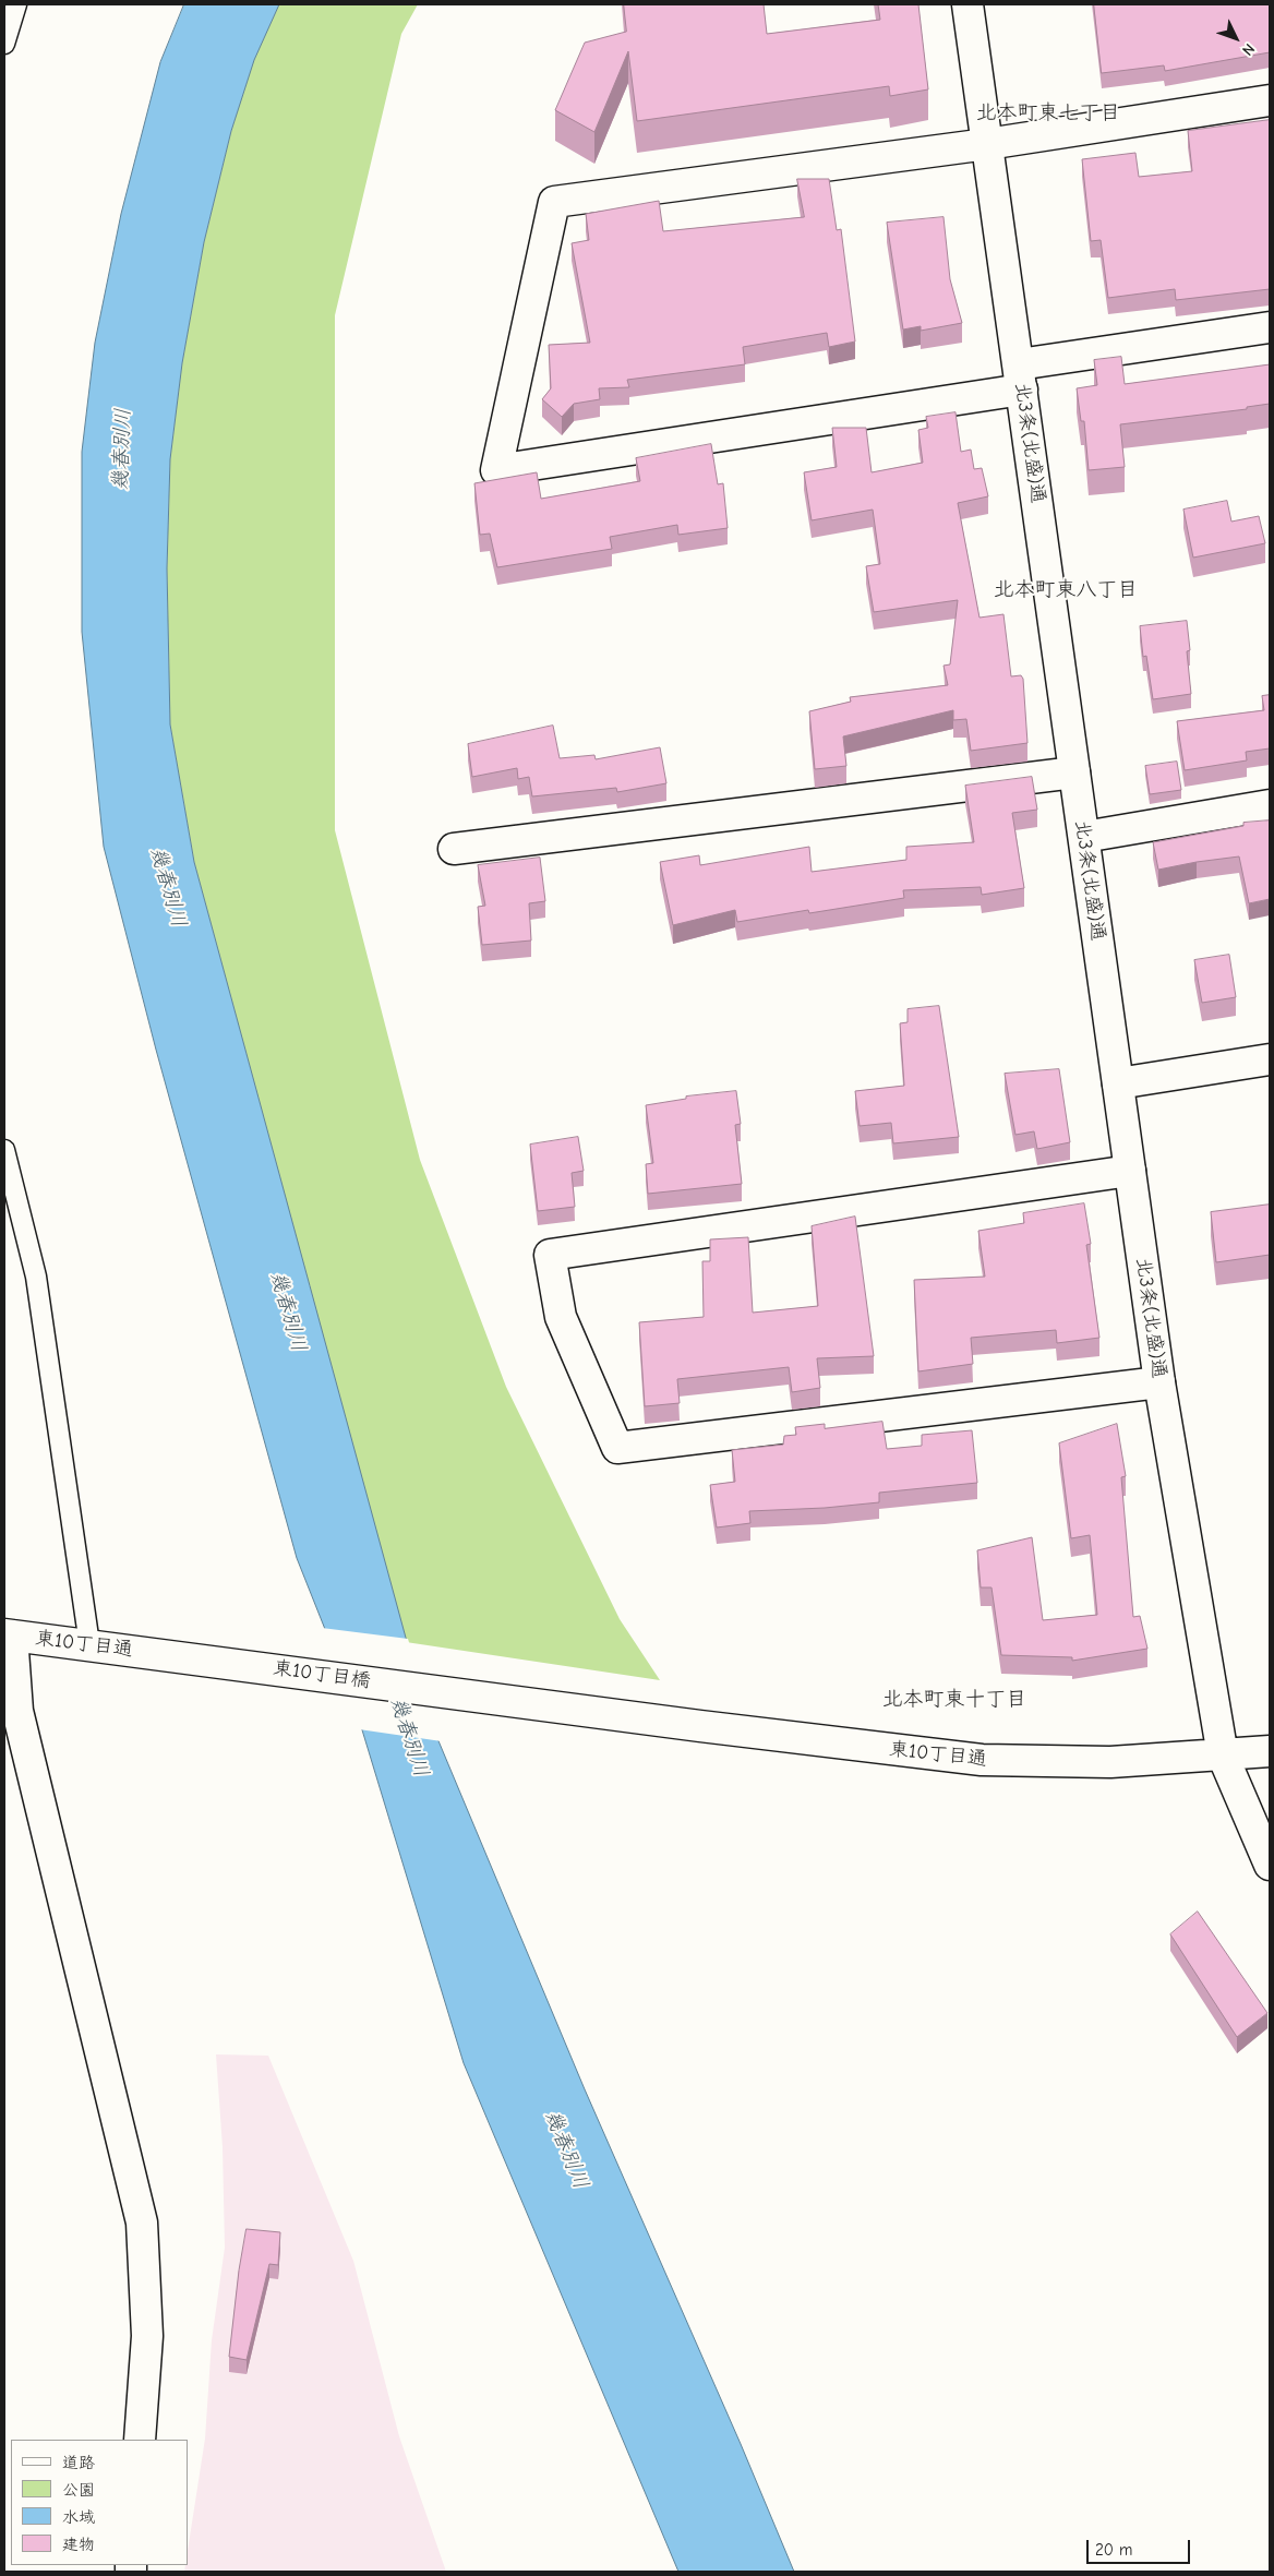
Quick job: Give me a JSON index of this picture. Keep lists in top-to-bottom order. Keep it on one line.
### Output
{"streets":{"street":["北3条(北盛)通","東10丁目通","東10丁目橋"]},"crossings":[["北3条(北盛)通","東10丁目通"],["東10丁目通","東10丁目橋"]],"districts":["北本町東七丁目","北本町東八丁目","北本町東十丁目"],"water":["幾春別川"],"legend":["道路","公園","水域","建物"],"scale_bar":"20 m","north":"bottom right"}
